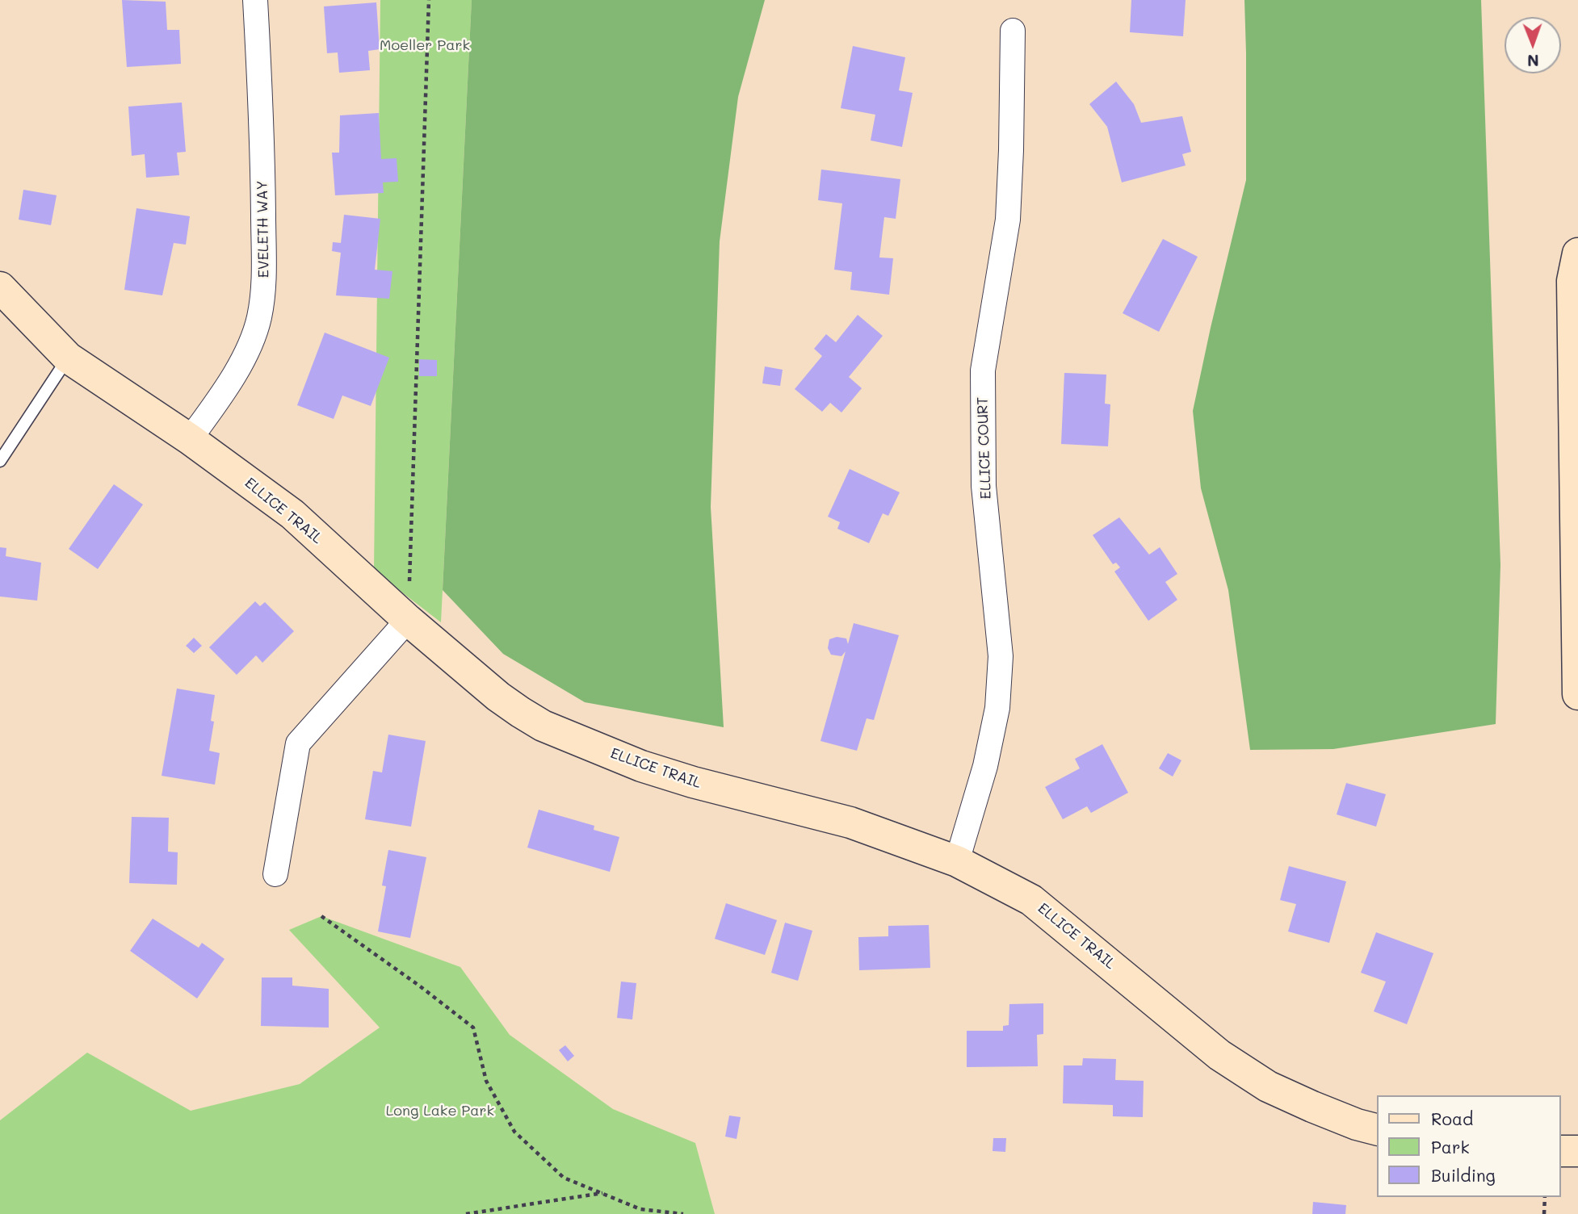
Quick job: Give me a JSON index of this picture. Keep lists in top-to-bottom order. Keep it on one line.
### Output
{"streets":{"street":["EVELETH WAY","ELLICE COURT","ELLICE TRAIL"]},"crossings":[["EVELETH WAY","ELLICE TRAIL"],["ELLICE COURT","ELLICE TRAIL"]],"parks":["Moeller Park","Long Lake Park"],"legend":["Road","Park","Building"],"north":"bottom"}
